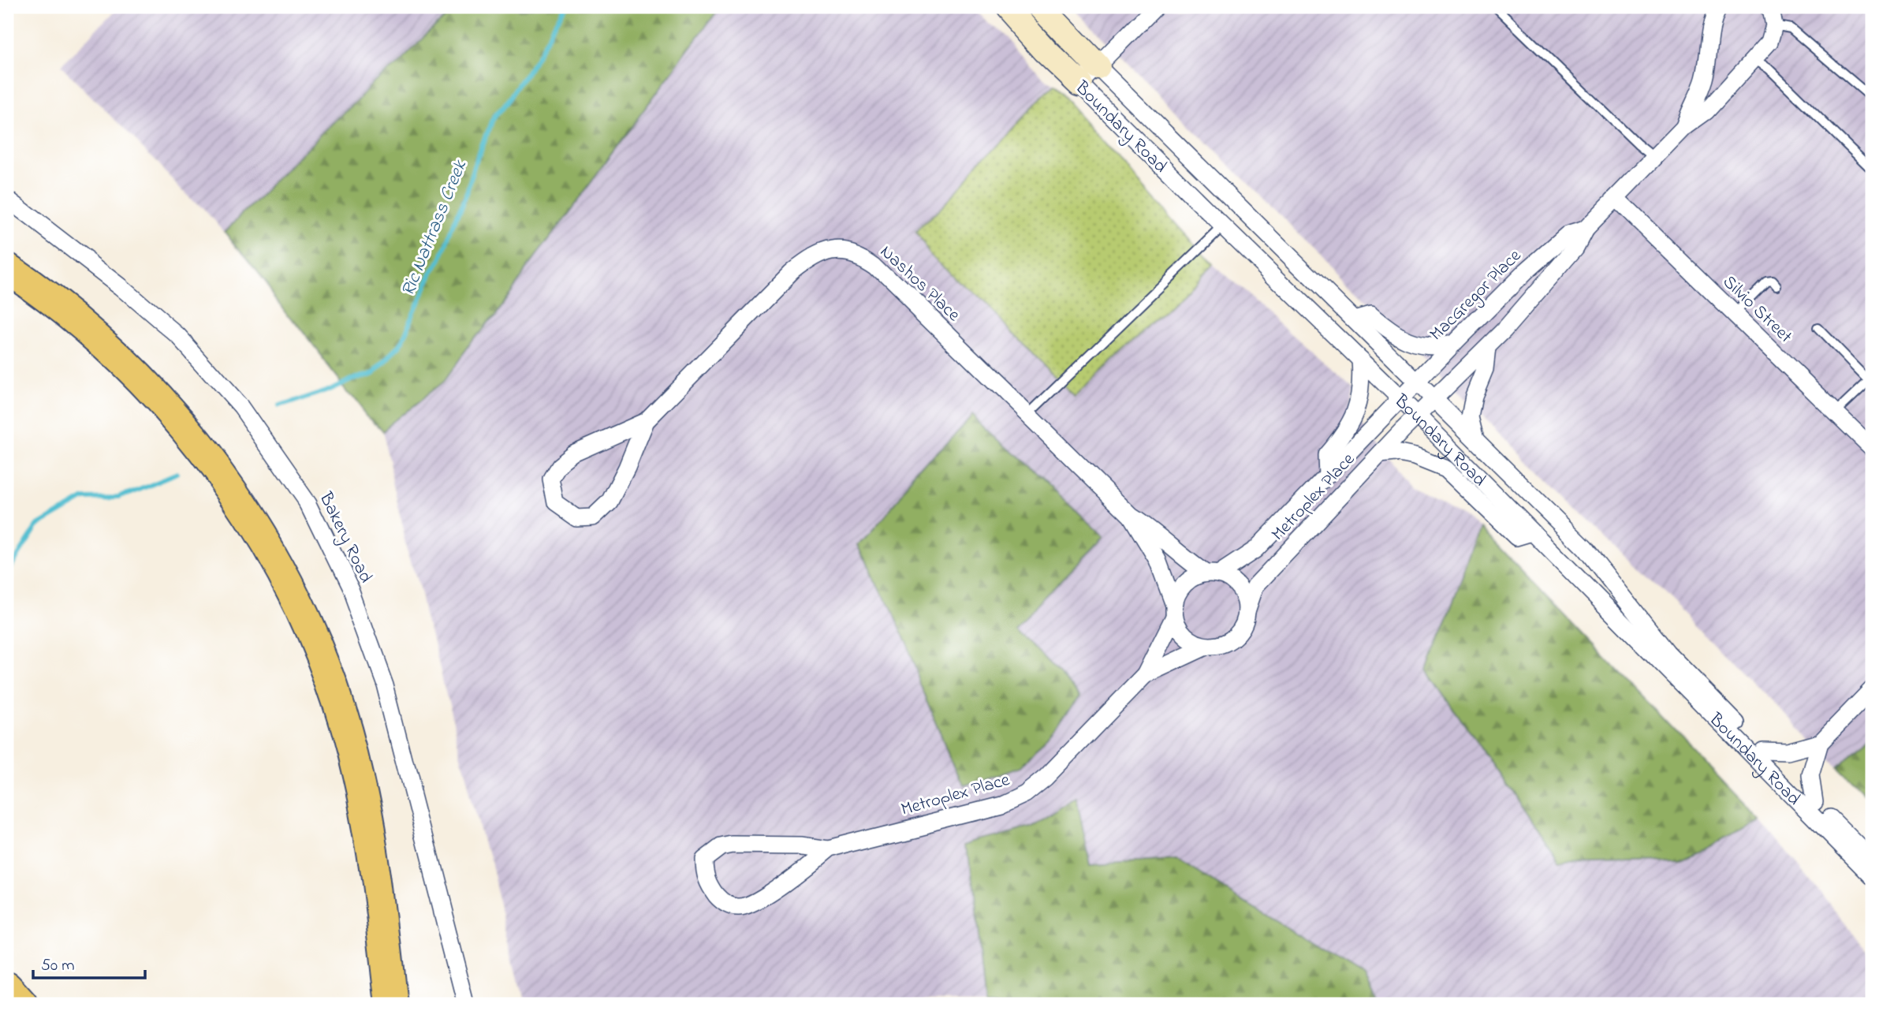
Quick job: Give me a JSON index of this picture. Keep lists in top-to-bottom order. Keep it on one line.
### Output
{"streets":{"street":["Boundary Road","Nashos Place","MacGregor Place","Silvio Street","Metroplex Place","Bakery Road"]},"crossings":[["Boundary Road","MacGregor Place"],["Boundary Road","Metroplex Place"],["Nashos Place","Metroplex Place"],["MacGregor Place","Silvio Street"],["MacGregor Place","Metroplex Place"]],"water":["Ric Nattrass Creek"],"scale_bar":"50 m"}
